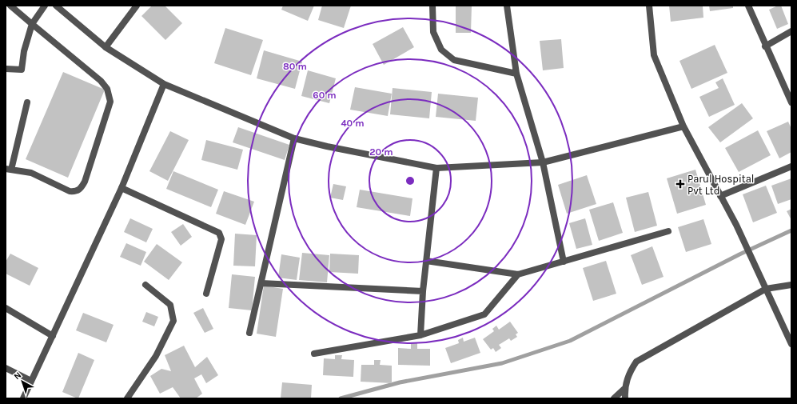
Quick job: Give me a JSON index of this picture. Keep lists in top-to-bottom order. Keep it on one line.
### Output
{"places":{"health":["Parul Hospital Pvt Ltd"]},"north":"top left","rings":["80 m","60 m","40 m","20 m"]}
